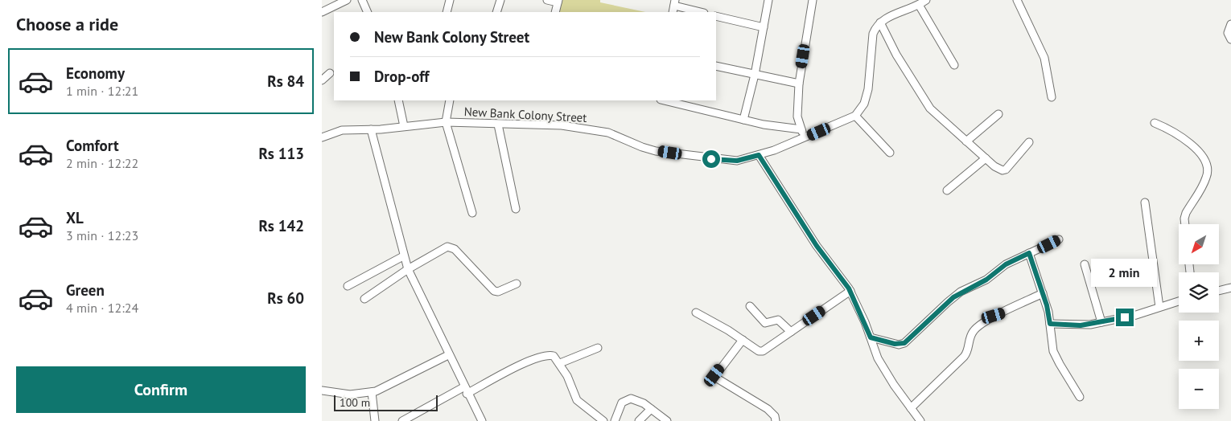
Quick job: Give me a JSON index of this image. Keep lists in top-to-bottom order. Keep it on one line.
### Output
{"streets":{"street":["New Bank Colony Street"]},"scale_bar":"100 m","north":"bottom left","page":{"heading":"Choose a ride","banner":["New Bank Colony Street","Drop-off"],"list":[{"name":"Economy","note":"1 min · 12:21","value":"Rs 84"},{"name":"Comfort","note":"2 min · 12:22","value":"Rs 113"},{"name":"XL","note":"3 min · 12:23","value":"Rs 142"},{"name":"Green","note":"4 min · 12:24","value":"Rs 60"}],"map_buttons":["+","−"],"bubble":"2 min","buttons":"Confirm","scale":"100 m"}}
